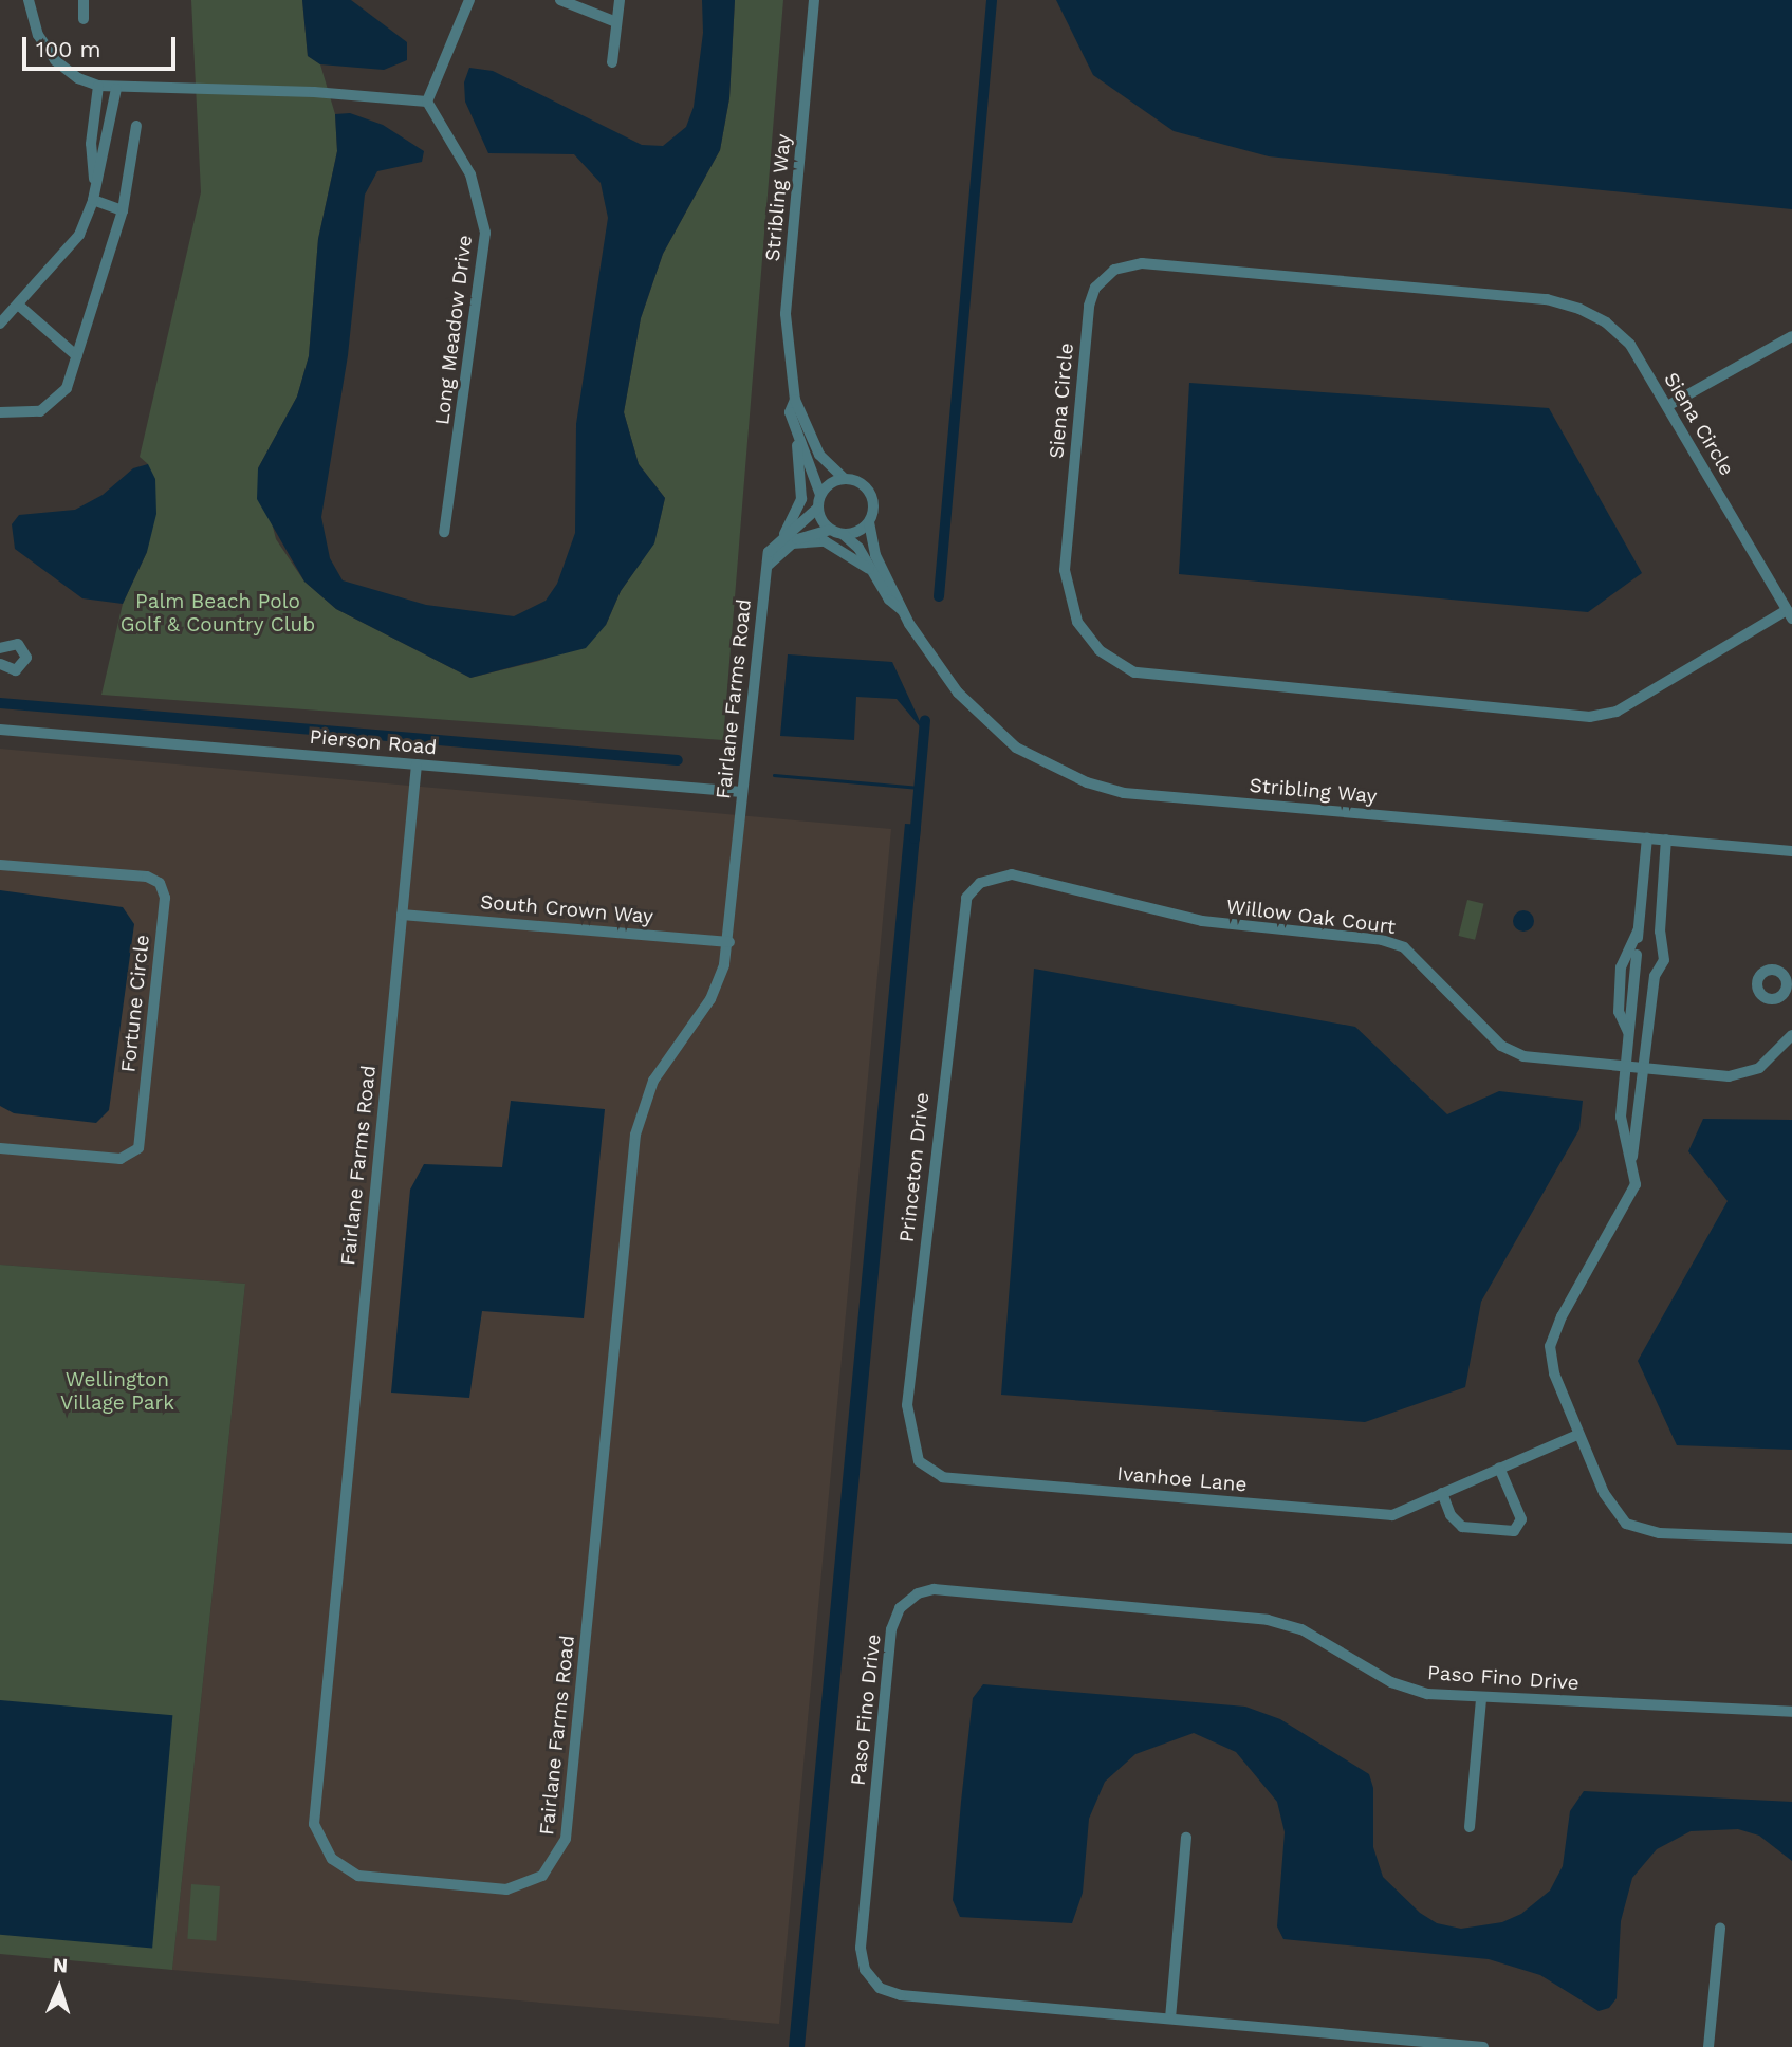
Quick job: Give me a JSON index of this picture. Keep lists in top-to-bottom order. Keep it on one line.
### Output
{"streets":{"street":["Stribling Way","Long Meadow Drive","Siena Circle","Fairlane Farms Road","Pierson Road","South Crown Way","Willow Oak Court","Fortune Circle","Princeton Drive","Ivanhoe Lane","Paso Fino Drive"]},"crossings":[["Stribling Way","Fairlane Farms Road"],["Fairlane Farms Road","Pierson Road"],["Fairlane Farms Road","South Crown Way"],["Willow Oak Court","Princeton Drive"],["Princeton Drive","Ivanhoe Lane"]],"parks":["Palm Beach Polo Golf & Country Club","Wellington Village Park"],"scale_bar":"100 m","north":"top"}
